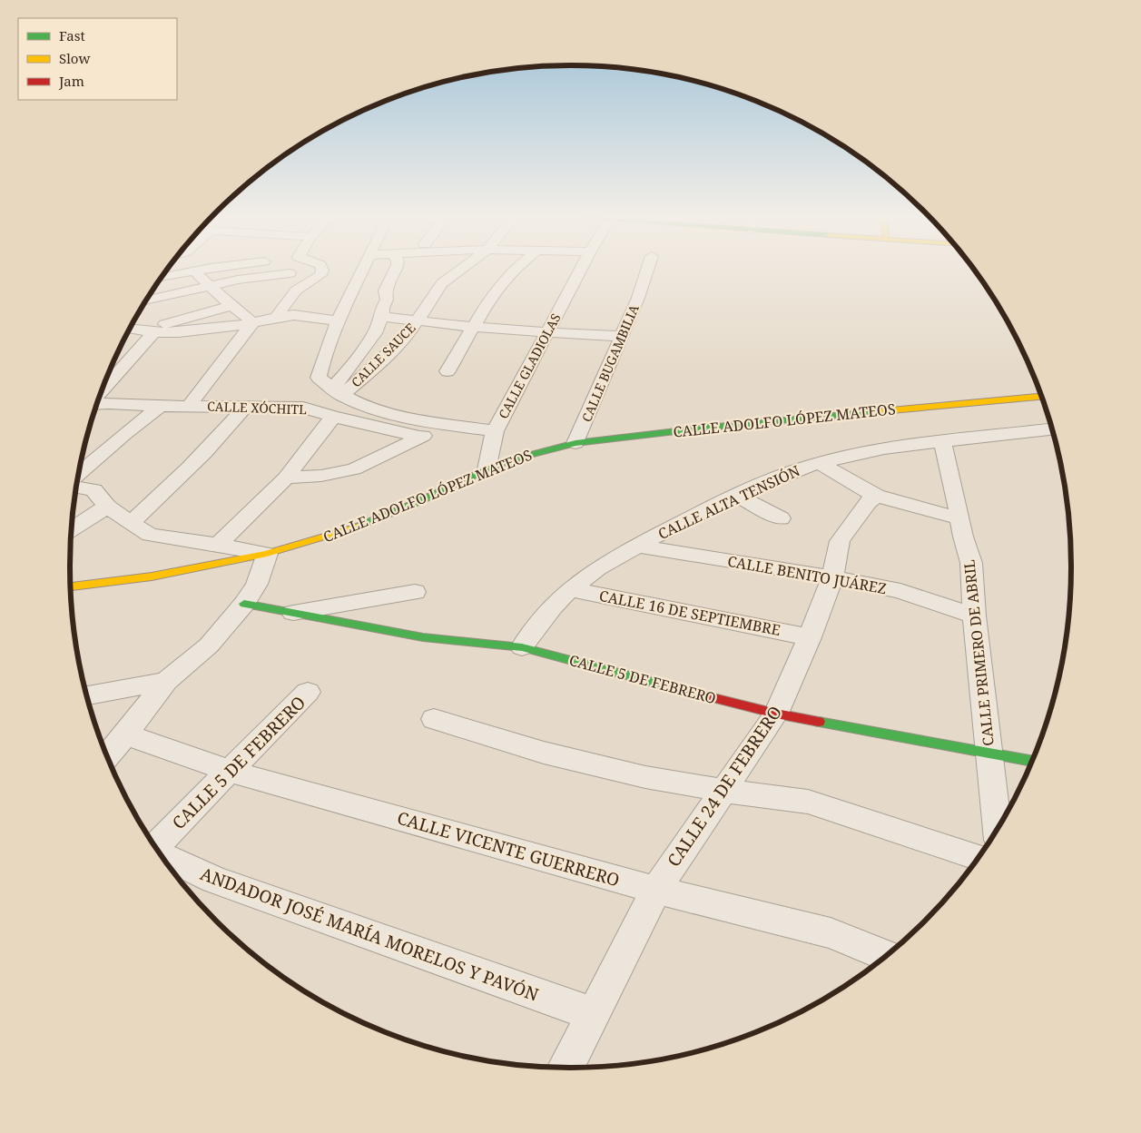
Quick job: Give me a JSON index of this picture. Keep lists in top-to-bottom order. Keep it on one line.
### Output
{"streets":{"street":["CALLE SAUCE","CALLE BUGAMBILIA","CALLE GLADIOLAS","CALLE XÓCHITL","CALLE ADOLFO LÓPEZ MATEOS","CALLE ALTA TENSIÓN","CALLE BENITO JUÁREZ","CALLE 16 DE SEPTIEMBRE","CALLE PRIMERO DE ABRIL","CALLE 5 DE FEBRERO","CALLE 24 DE FEBRERO","CALLE VICENTE GUERRERO","ANDADOR JOSÉ MARÍA MORELOS Y PAVÓN"]},"crossings":[["CALLE BUGAMBILIA","CALLE ADOLFO LÓPEZ MATEOS"],["CALLE GLADIOLAS","CALLE ADOLFO LÓPEZ MATEOS"],["CALLE ALTA TENSIÓN","CALLE BENITO JUÁREZ"],["CALLE ALTA TENSIÓN","CALLE 16 DE SEPTIEMBRE"],["CALLE ALTA TENSIÓN","CALLE PRIMERO DE ABRIL"],["CALLE ALTA TENSIÓN","CALLE 5 DE FEBRERO"],["CALLE BENITO JUÁREZ","CALLE PRIMERO DE ABRIL"],["CALLE BENITO JUÁREZ","CALLE 24 DE FEBRERO"],["CALLE 16 DE SEPTIEMBRE","CALLE 24 DE FEBRERO"],["CALLE PRIMERO DE ABRIL","CALLE 5 DE FEBRERO"],["CALLE 5 DE FEBRERO","CALLE 24 DE FEBRERO"],["CALLE 5 DE FEBRERO","CALLE VICENTE GUERRERO"],["CALLE 24 DE FEBRERO","CALLE VICENTE GUERRERO"],["CALLE 24 DE FEBRERO","ANDADOR JOSÉ MARÍA MORELOS Y PAVÓN"]],"legend":["Fast","Slow","Jam"]}
